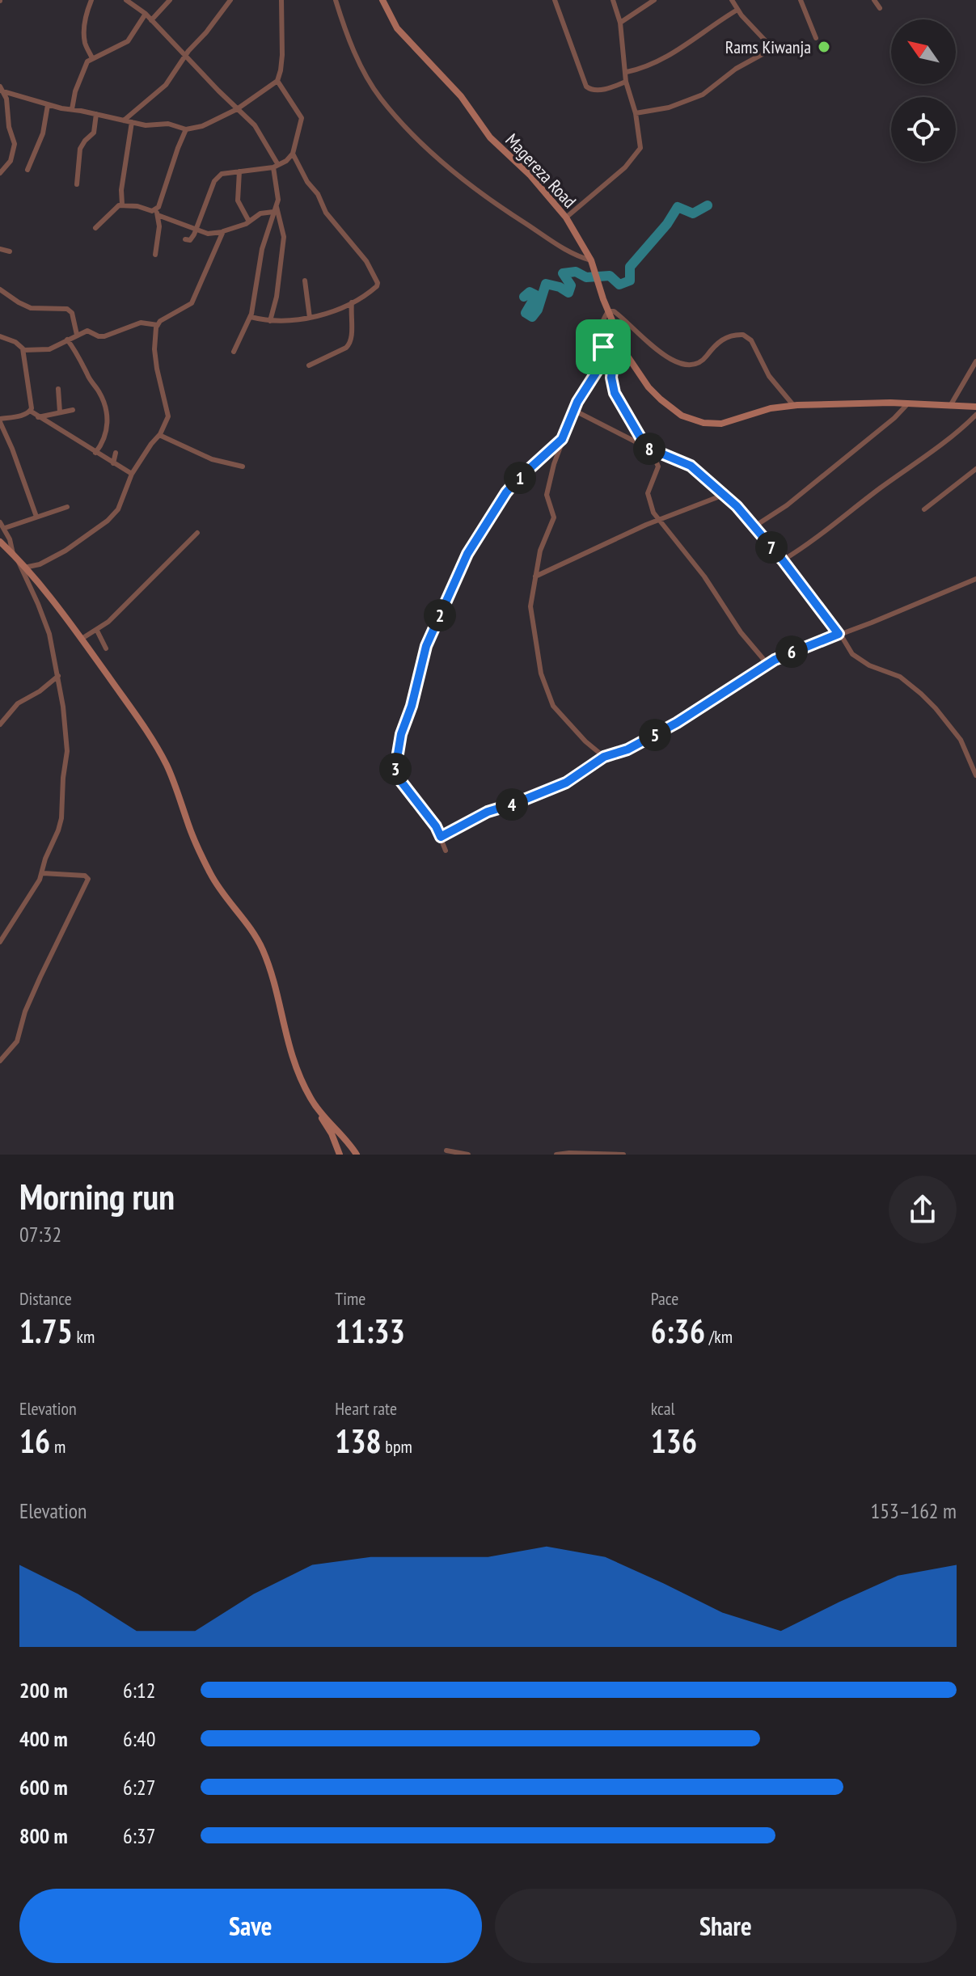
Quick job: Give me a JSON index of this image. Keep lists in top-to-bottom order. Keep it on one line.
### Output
{"streets":{"street":["Magereza Road"]},"places":["Rams Kiwanja"],"north":"top left","page":{"pins":["8","1","7","2","6","5","3","4"],"heading":["Morning run","07:32"],"stats":[["Distance","1.75 km"],["Time","11:33"],["Pace","6:36 /km"],["Elevation","16 m"],["Heart rate","138 bpm"],["kcal","136"]],"chart":["Elevation","153–162 m"],"list":[{"name":"200 m","note":"6:12"},{"name":"400 m","note":"6:40"},{"name":"600 m","note":"6:27"},{"name":"800 m","note":"6:37"}],"buttons":["Save","Share"]}}
